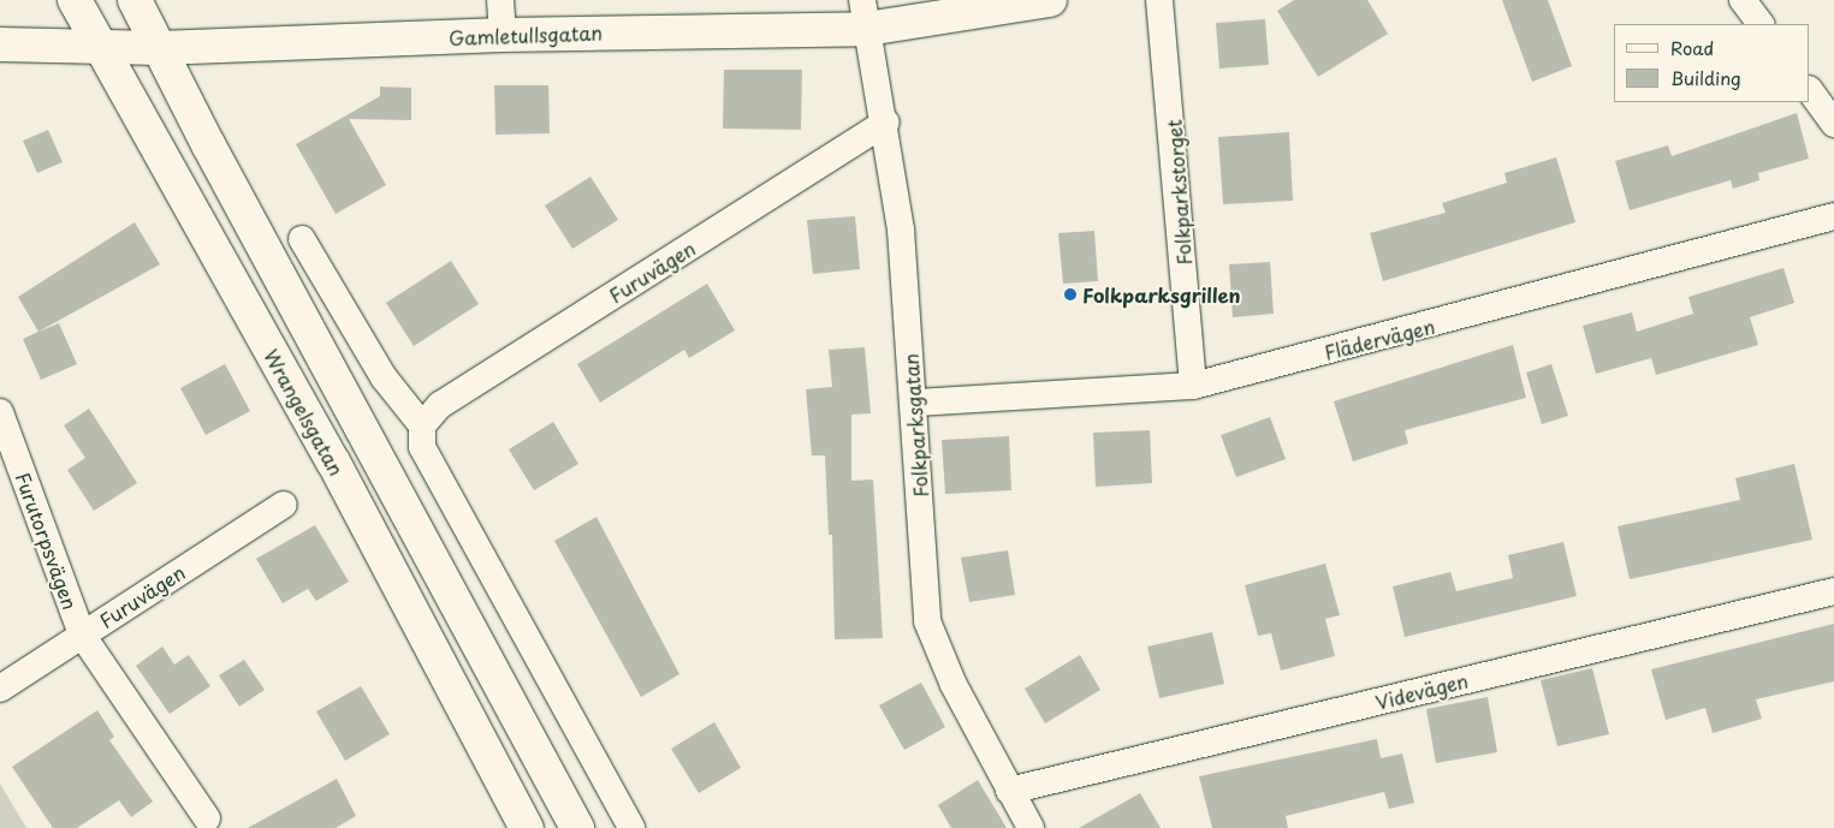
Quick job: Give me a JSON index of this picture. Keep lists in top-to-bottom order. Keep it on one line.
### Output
{"streets":{"main road":["Gamletullsgatan","Wrangelsgatan"],"street":["Folkparkstorget","Furuvägen","Flädervägen","Folkparksgatan","Furutorpsvägen","Videvägen"]},"crossings":[["Gamletullsgatan","Wrangelsgatan"],["Gamletullsgatan","Folkparksgatan"],["Folkparkstorget","Flädervägen"],["Furuvägen","Folkparksgatan"],["Furuvägen","Furutorpsvägen"],["Flädervägen","Folkparksgatan"],["Folkparksgatan","Videvägen"]],"places":["Folkparksgrillen"],"legend":["Road","Building"]}
